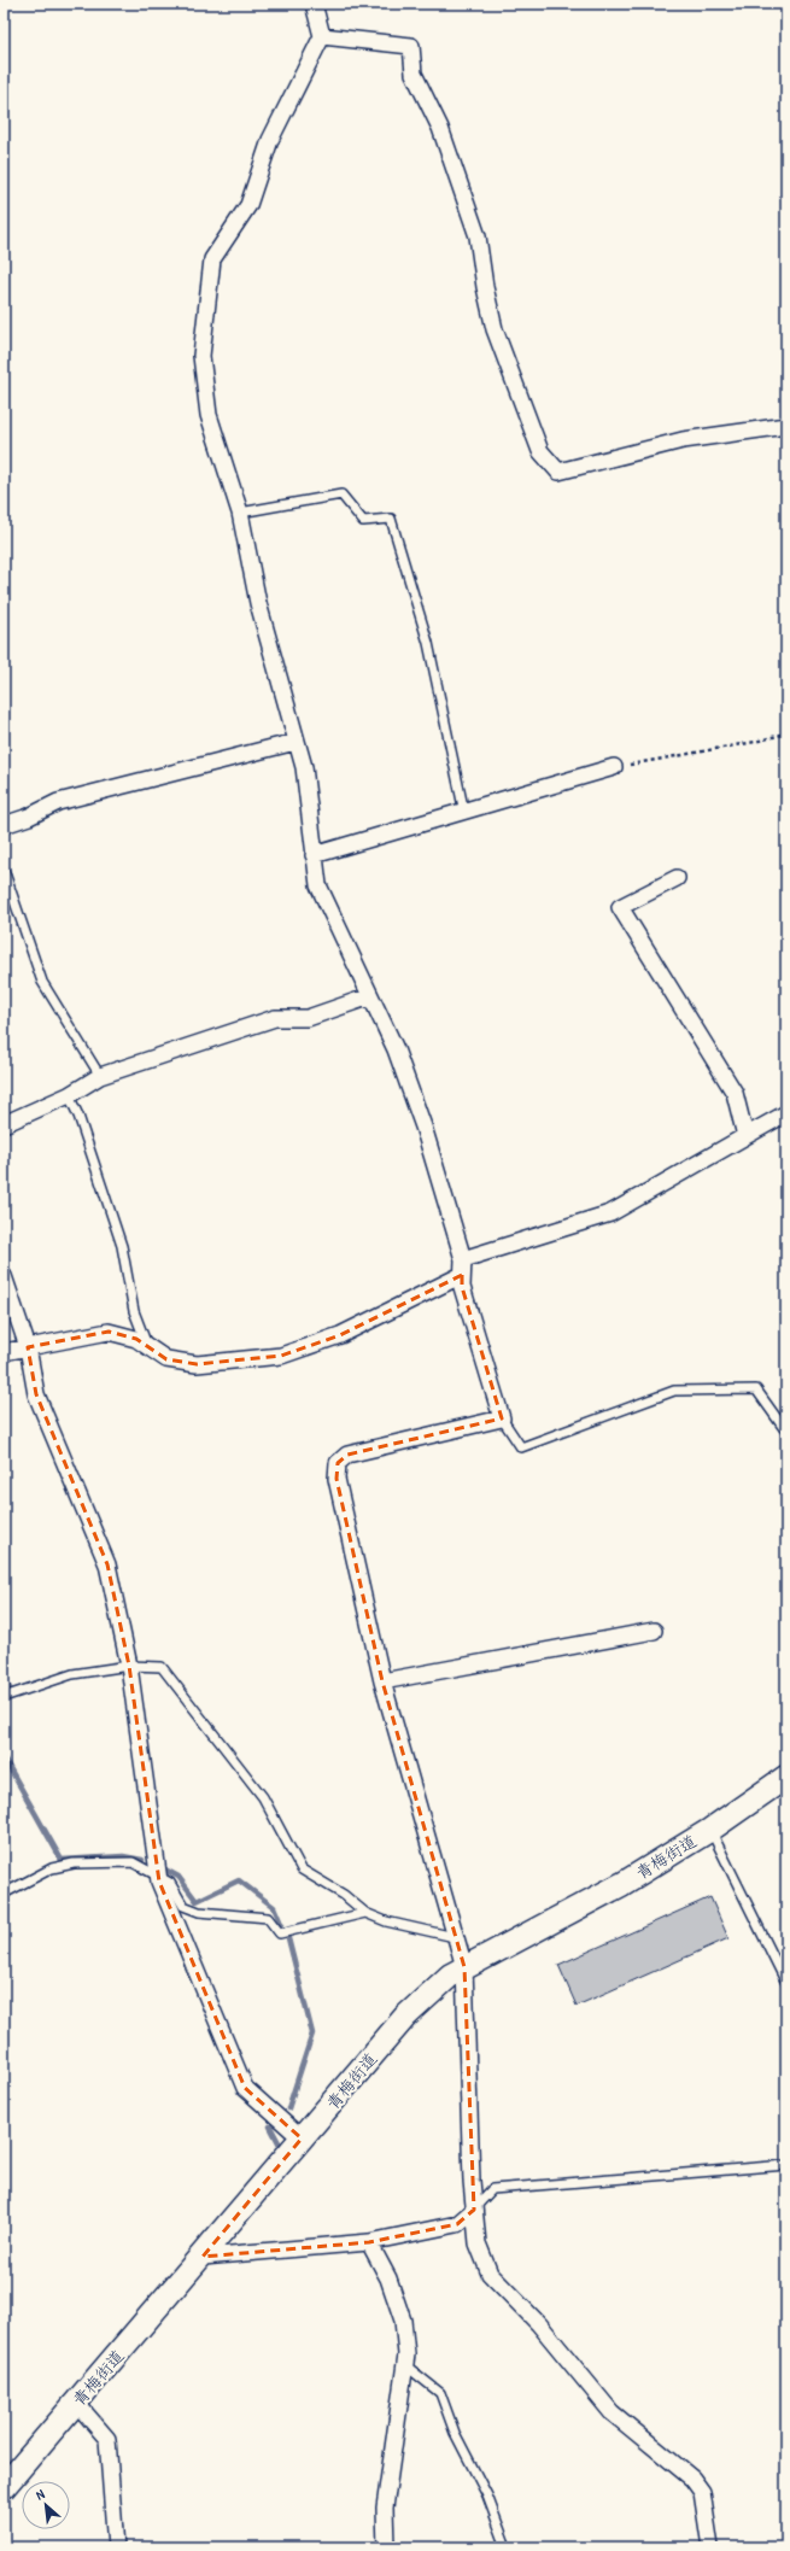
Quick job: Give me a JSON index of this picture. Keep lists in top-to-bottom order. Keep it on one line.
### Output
{"streets":{"main road":["青梅街道"]},"north":"top left"}
